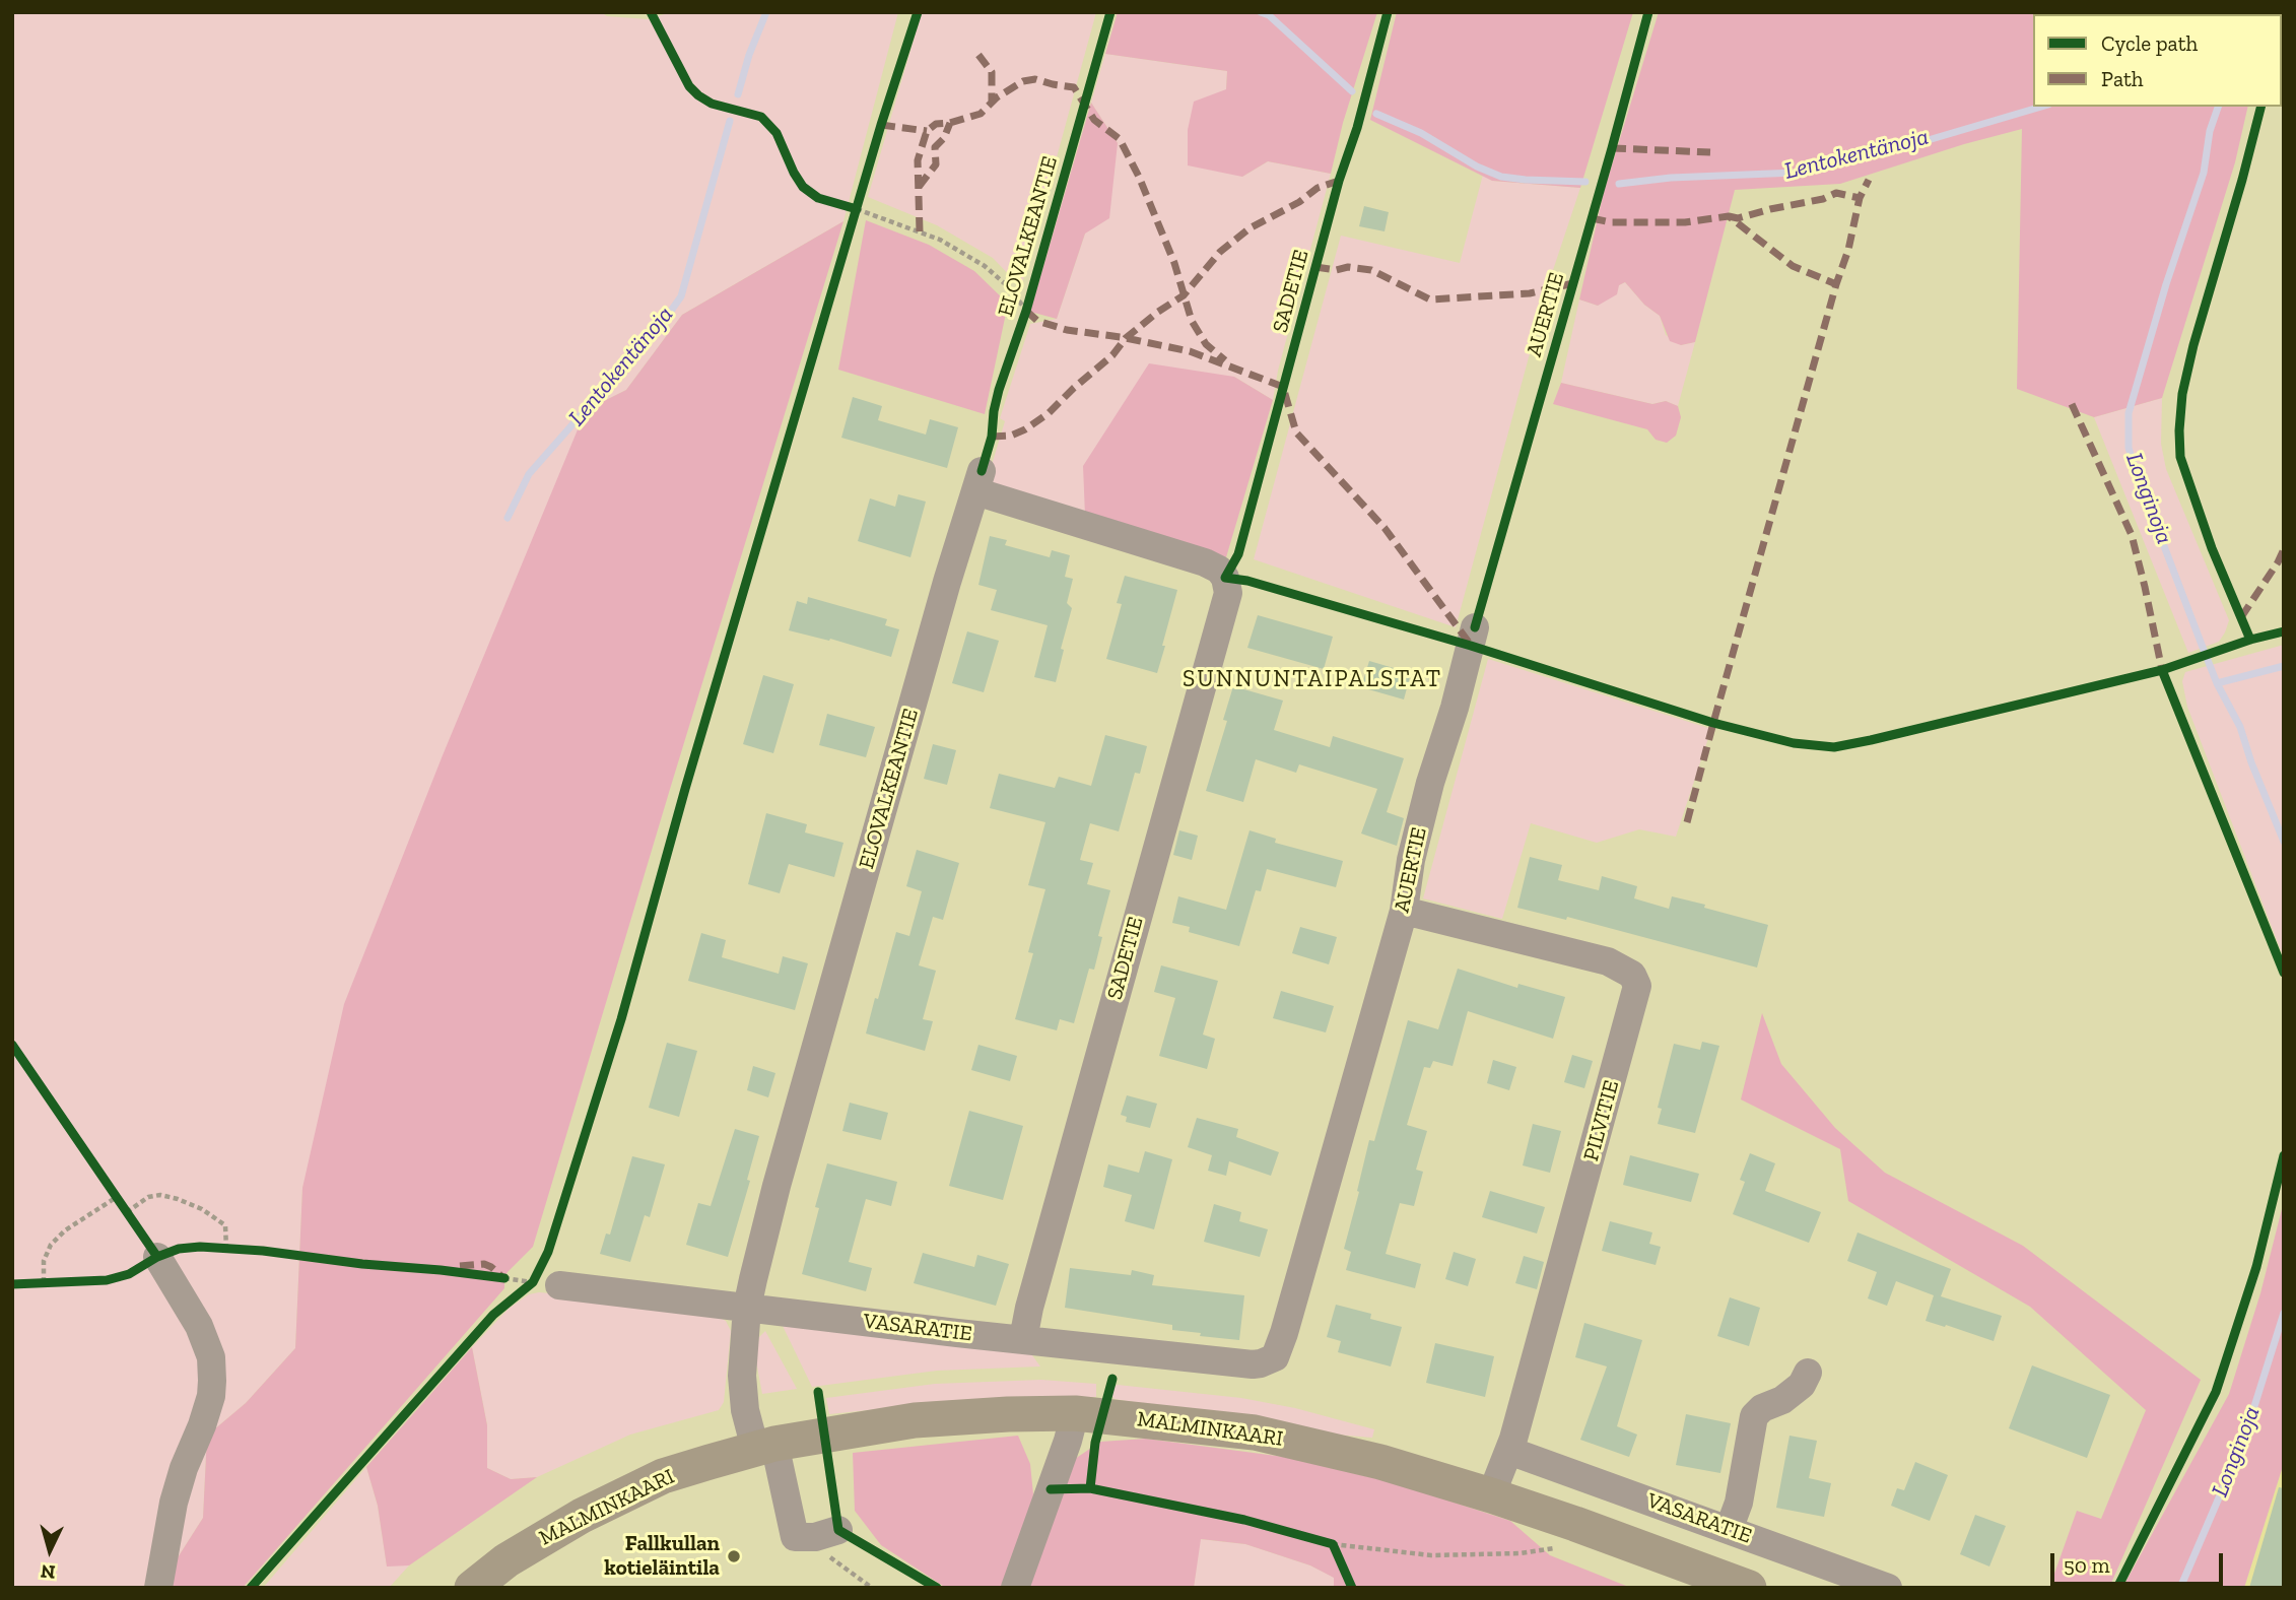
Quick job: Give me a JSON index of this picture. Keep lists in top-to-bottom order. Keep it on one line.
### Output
{"streets":{"main road":["MALMINKAARI"],"street":["ELOVALKEANTIE","SADETIE","AUERTIE","PILVITIE","VASARATIE"]},"crossings":[["ELOVALKEANTIE","SADETIE"],["ELOVALKEANTIE","VASARATIE"],["ELOVALKEANTIE","MALMINKAARI"],["SADETIE","VASARATIE"],["AUERTIE","PILVITIE"],["AUERTIE","VASARATIE"],["PILVITIE","VASARATIE"],["PILVITIE","MALMINKAARI"]],"districts":["SUNNUNTAIPALSTAT"],"water":["Lentokentänoja","Longinoja"],"places":["Fallkullan kotieläintila"],"legend":["Cycle path","Path"],"scale_bar":"50 m","north":"bottom"}
